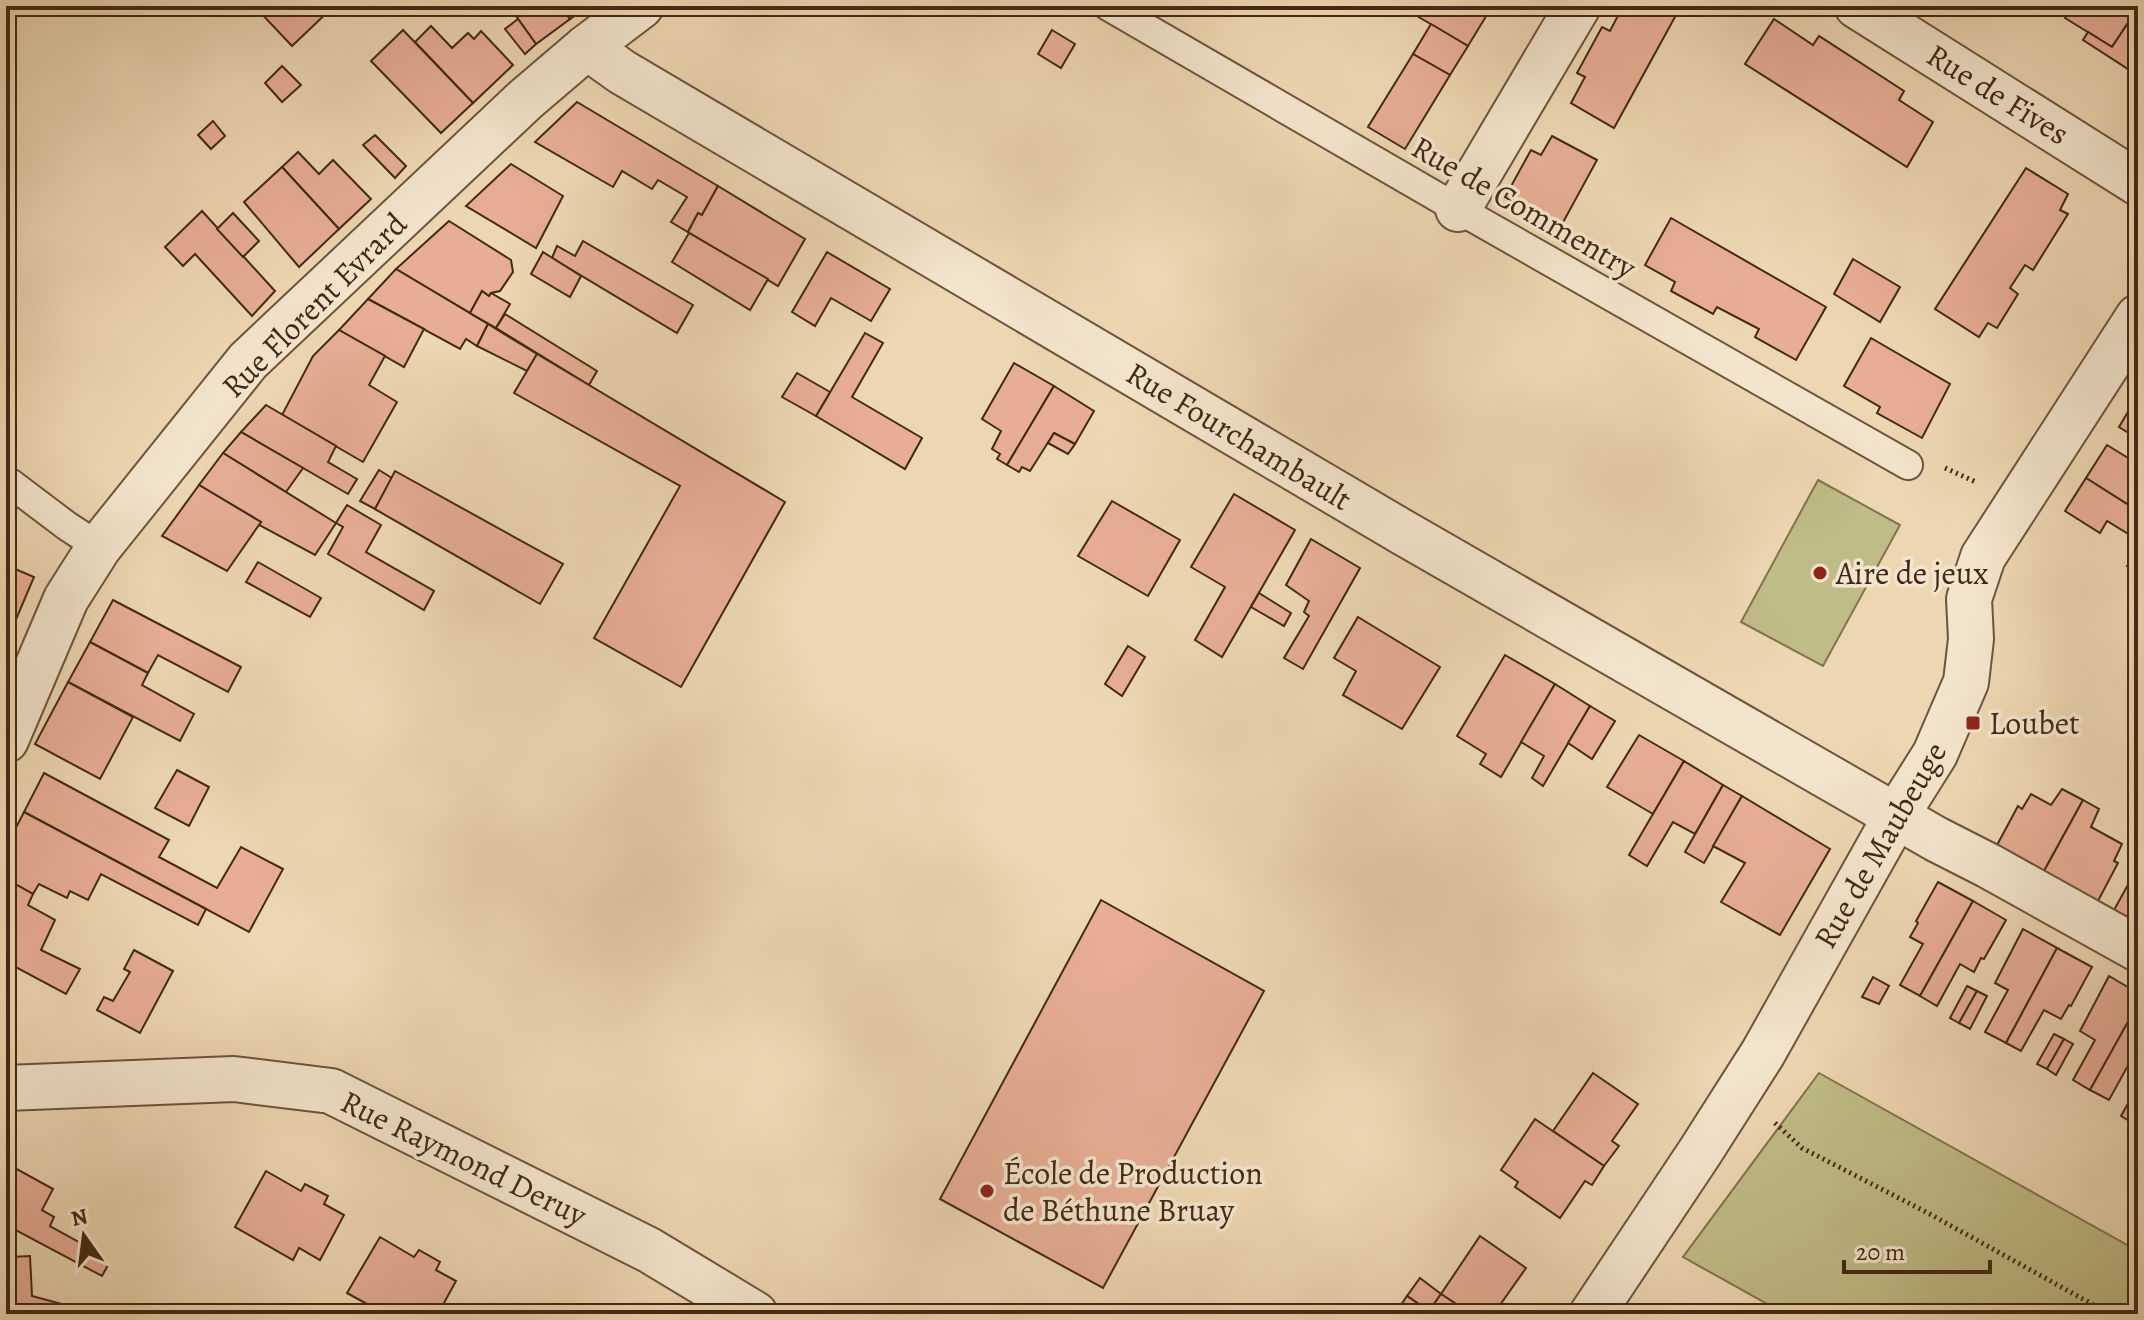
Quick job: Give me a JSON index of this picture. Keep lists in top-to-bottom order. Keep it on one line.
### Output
{"streets":{"street":["Rue de Fives","Rue Florent Evrard","Rue Fourchambault","Rue de Maubeuge","Rue Raymond Deruy"],"lane":["Rue de Commentry"]},"crossings":[["Rue Florent Evrard","Rue Fourchambault"],["Rue Fourchambault","Rue de Maubeuge"]],"places":{"other":["Aire de jeux","École de Production de Béthune Bruay"],"transit":["Loubet"]},"scale_bar":"20 m","north":"top"}
